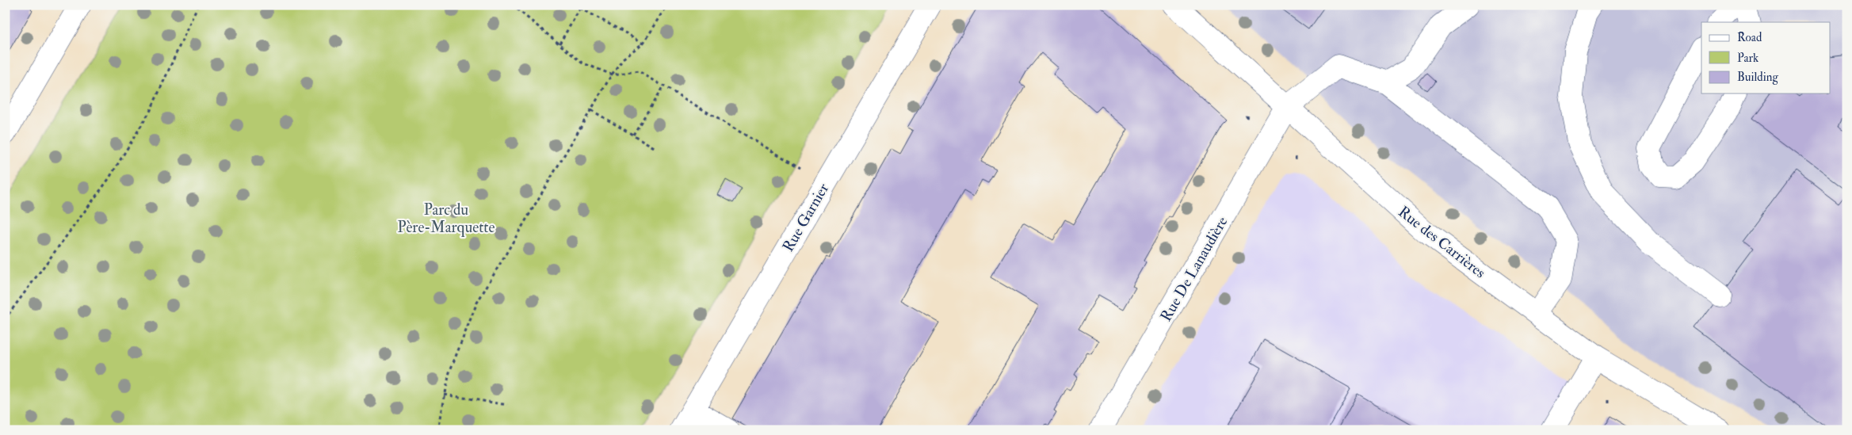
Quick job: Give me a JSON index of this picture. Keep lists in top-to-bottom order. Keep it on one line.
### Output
{"streets":{"street":["Rue Garnier","Rue des Carrières","Rue De Lanaudière"]},"crossings":[["Rue des Carrières","Rue De Lanaudière"]],"parks":["Parc du Père-Marquette"],"legend":["Road","Park","Building"]}
